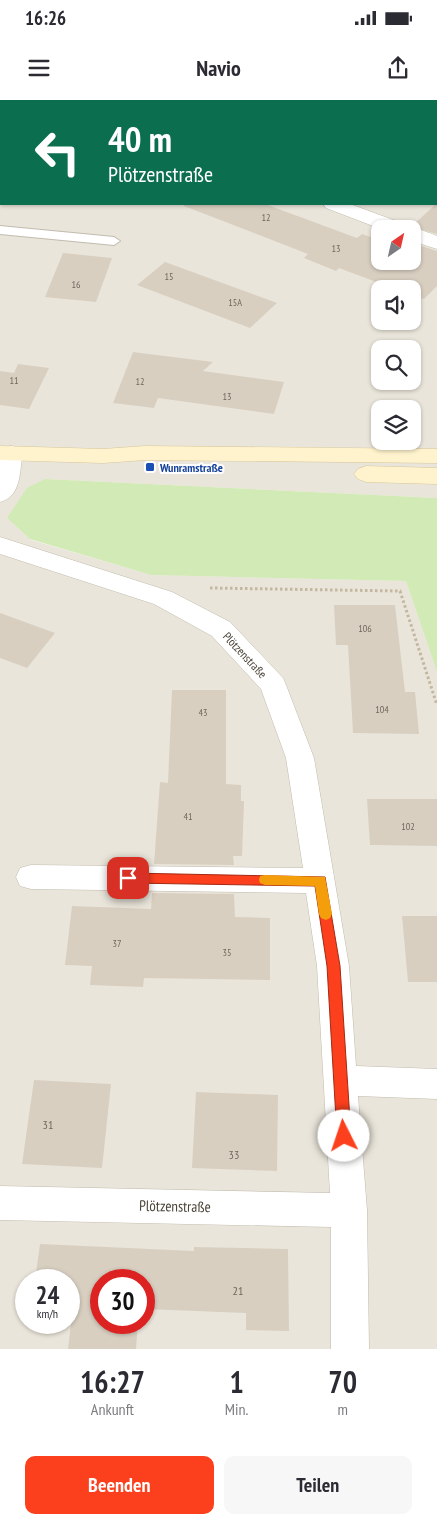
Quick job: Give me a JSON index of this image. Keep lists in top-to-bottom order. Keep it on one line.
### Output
{"streets":{"street":["Plötzenstraße"]},"places":{"transit":["Wunramstraße"]},"house_numbers":["12","13","15","16","15A","11","12","13","106","104","43","41","102","37","35","31","33","21"],"north":"top right","page":{"status":"16:26","header":"Navio","turn":["40 m","Plötzenstraße"],"speed":"24 km/h","limit":"30","eta":["16:27","Ankunft","1","Min.","70","m"],"buttons":["Beenden","Teilen"]}}
